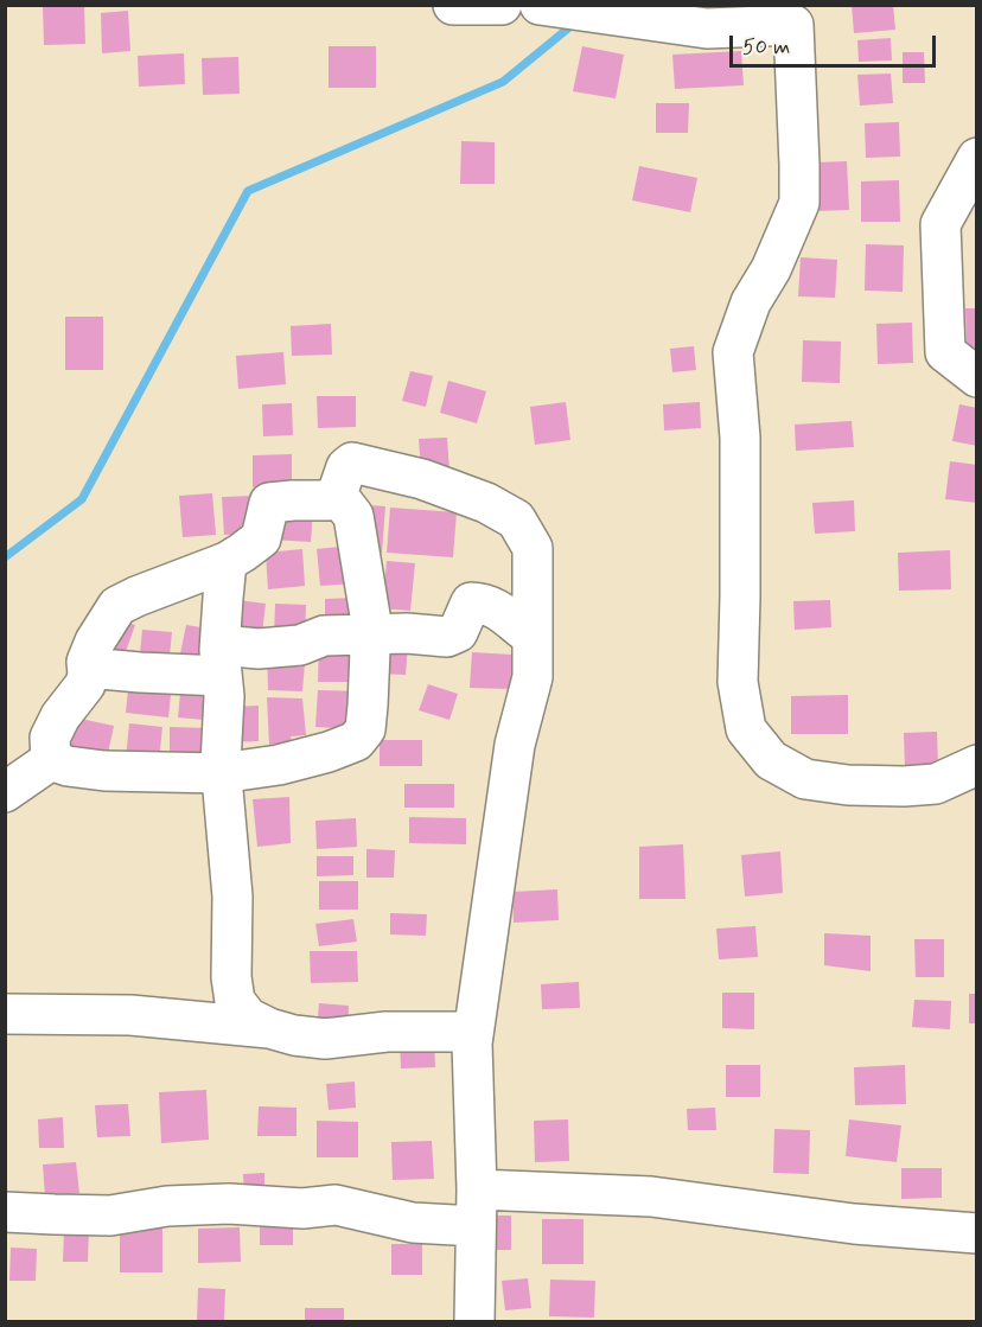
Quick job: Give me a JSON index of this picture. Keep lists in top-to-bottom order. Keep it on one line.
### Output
{"scale_bar":"50 m"}
